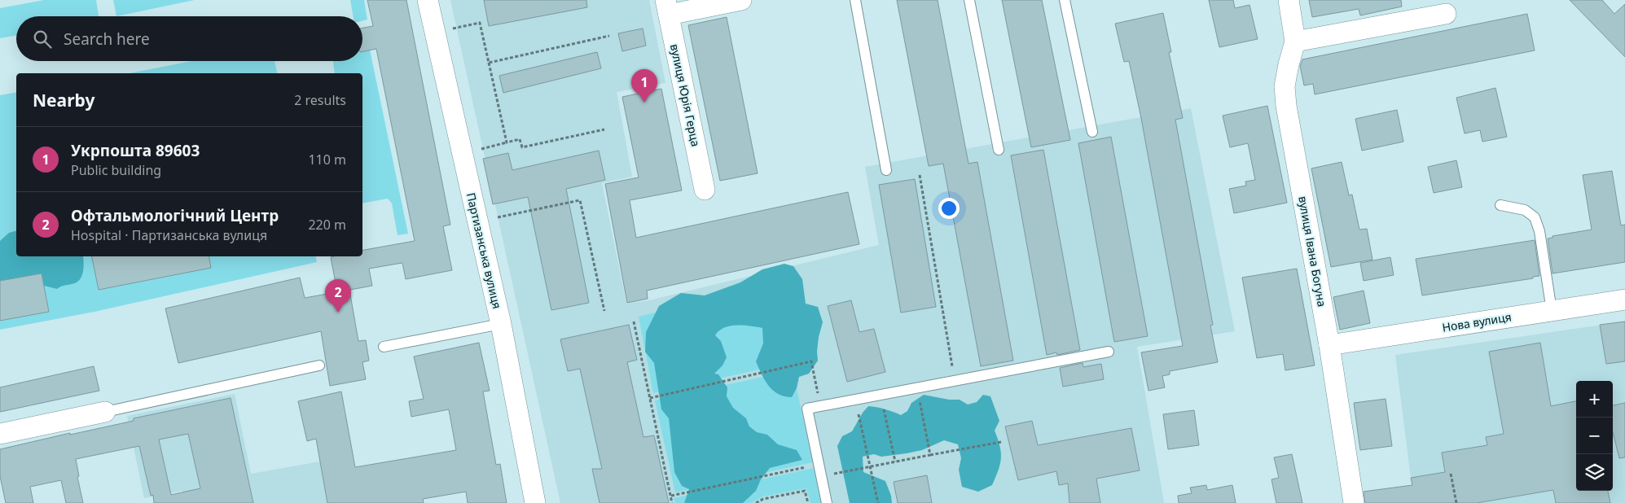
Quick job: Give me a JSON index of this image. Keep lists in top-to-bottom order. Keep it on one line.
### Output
{"streets":{"street":["вулиця Юрія Герца","Партизанська вулиця","вулиця Івана Богуна","Нова вулиця"]},"crossings":[["вулиця Івана Богуна","Нова вулиця"]],"page":{"search":"Search here","pins":["1","2"],"heading":["Nearby","2 results"],"list":[{"mark":"1","name":"Укрпошта 89603","note":"Public building","value":"110 m"},{"mark":"2","name":"Офтальмологічний Центр","note":"Hospital · Партизанська вулиця","value":"220 m"}],"map_buttons":["+","−"]}}
